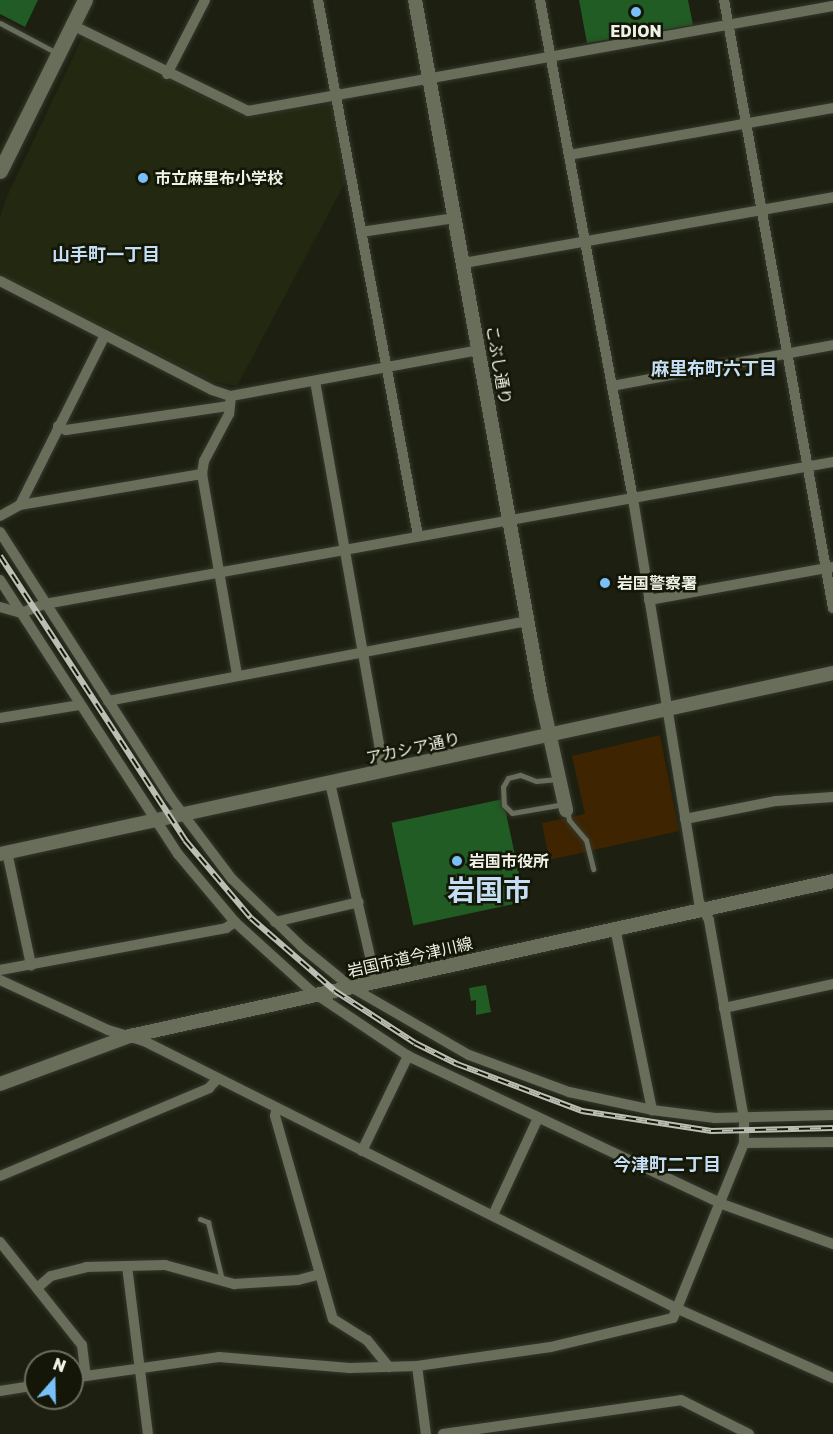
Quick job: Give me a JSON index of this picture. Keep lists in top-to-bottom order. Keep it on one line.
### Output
{"streets":{"street":["こぶし通り","アカシア通り","岩国市道今津川線"]},"crossings":[["こぶし通り","アカシア通り"]],"districts":["山手町一丁目","麻里布町六丁目","岩国市","今津町二丁目"],"places":["EDION","市立麻里布小学校","岩国警察署","岩国市役所"],"north":"top"}
